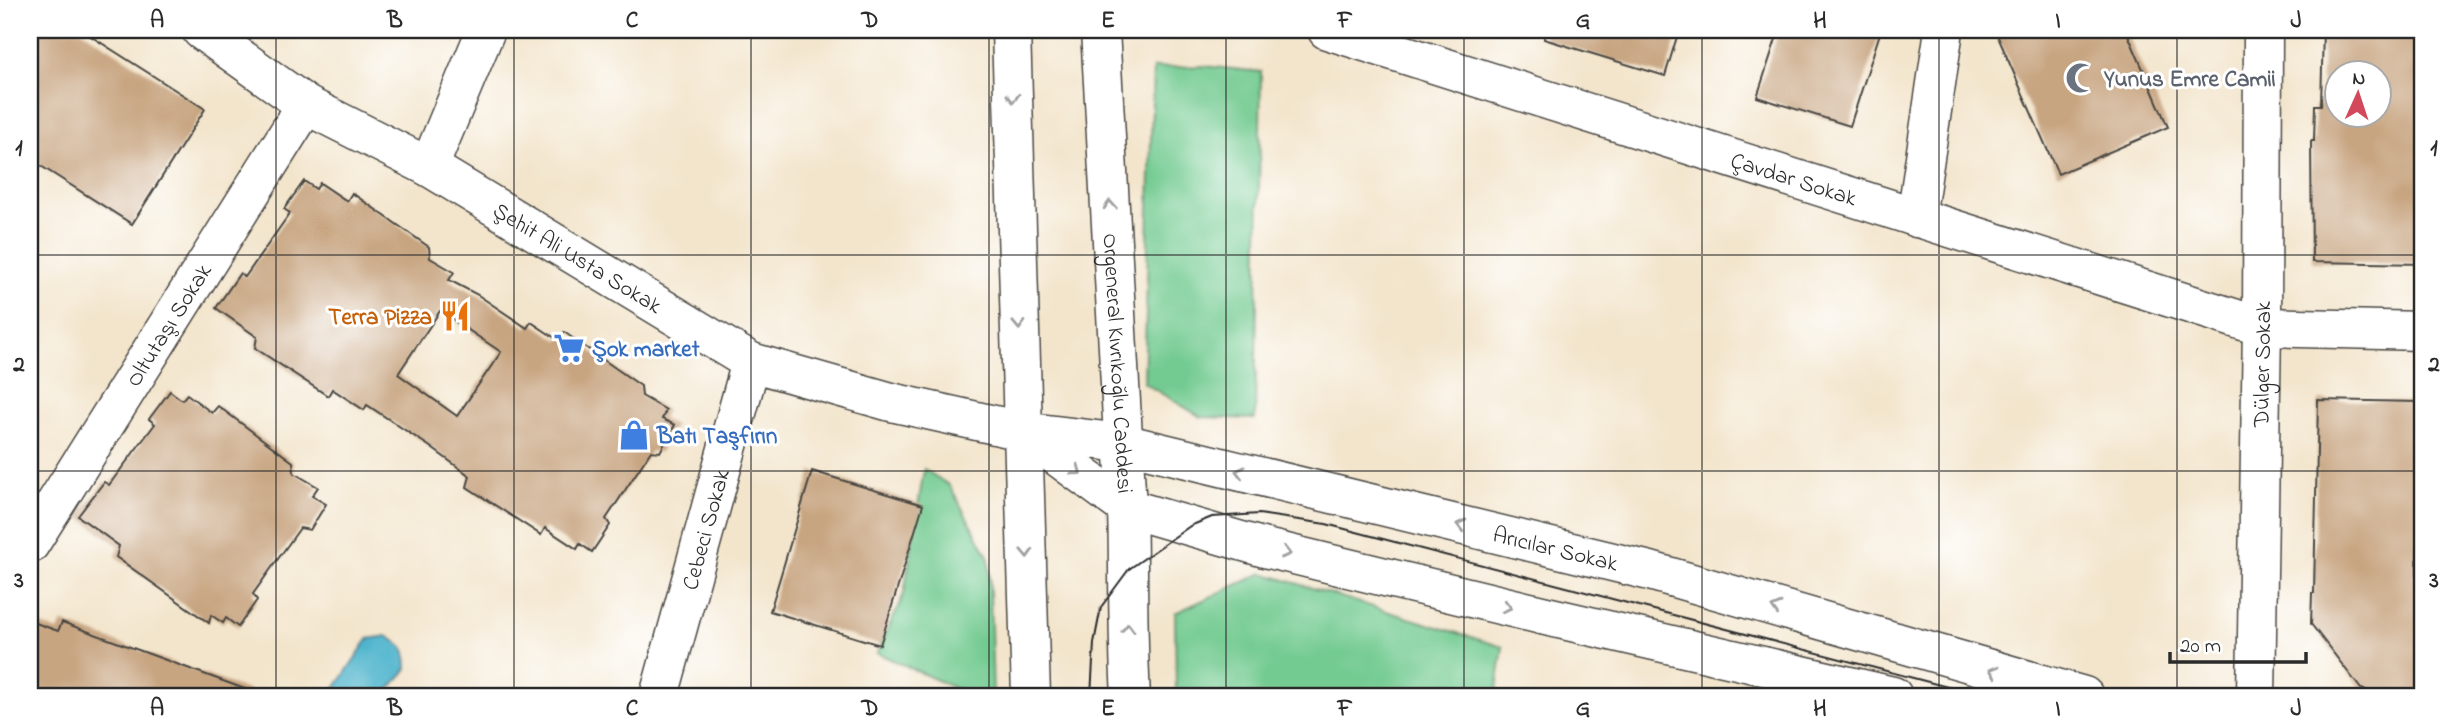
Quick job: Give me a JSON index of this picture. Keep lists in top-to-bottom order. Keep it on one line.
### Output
{"streets":{"street":["Çavdar Sokak","Şehit Ali Usta Sokak","Oltutaşı Sokak","Orgeneral Kıvrıkoğlu Caddesi","Dülger Sokak","Cebeci Sokak","Arıcılar Sokak"]},"crossings":[["Çavdar Sokak","Dülger Sokak"],["Şehit Ali Usta Sokak","Oltutaşı Sokak"],["Şehit Ali Usta Sokak","Cebeci Sokak"],["Şehit Ali Usta Sokak","Arıcılar Sokak"],["Orgeneral Kıvrıkoğlu Caddesi","Arıcılar Sokak"]],"places":{"mosque":["Yunus Emre Camii"],"restaurant":["Terra Pizza"],"supermarket":["Şok market"],"shop":["Batı Taşfırın"]},"scale_bar":"20 m","north":"top","grid":{"columns":["A","B","C","D","E","F","G","H","I","J"],"rows":["1","2","3"]}}
